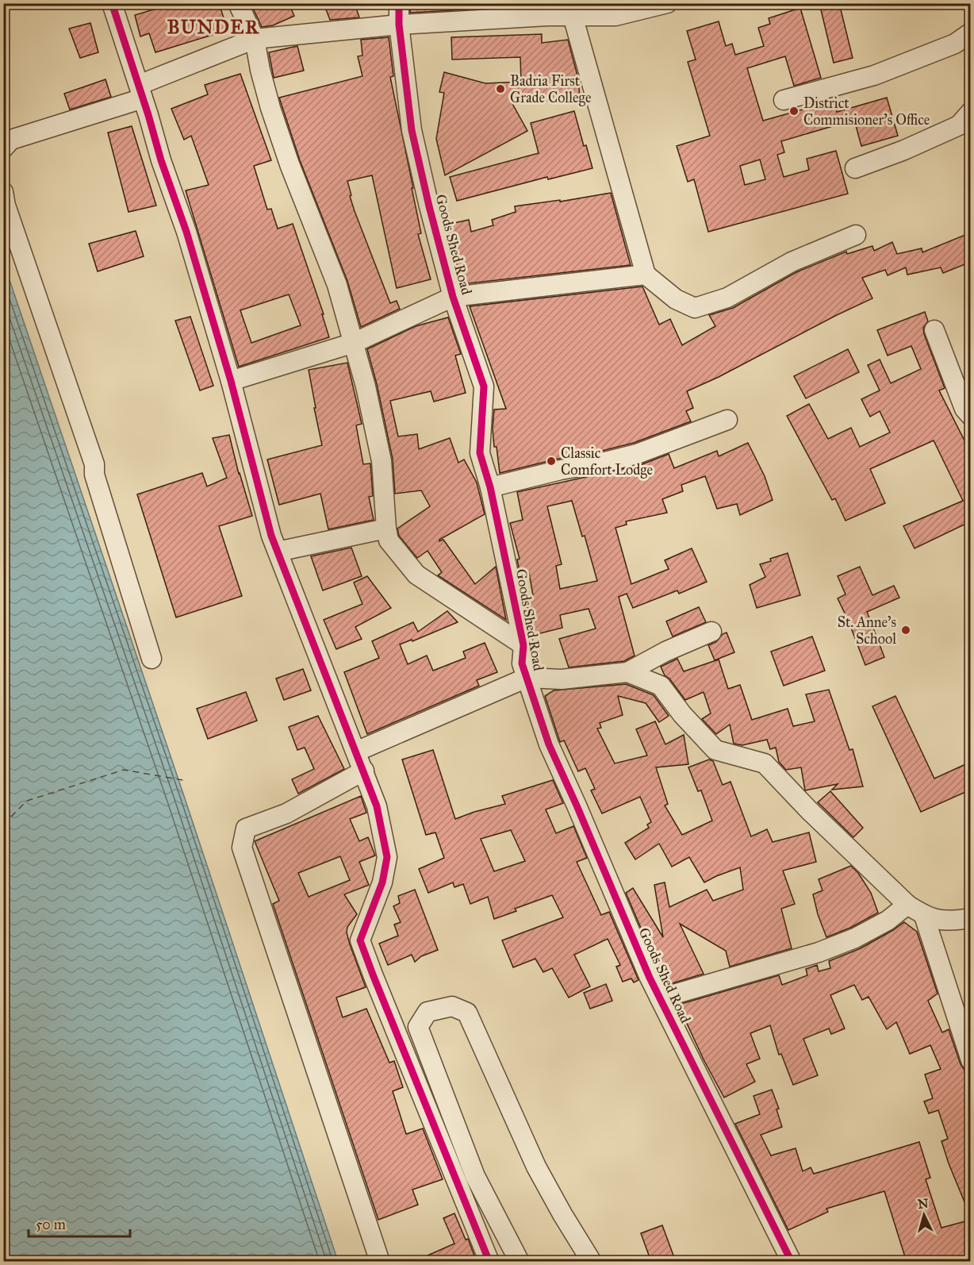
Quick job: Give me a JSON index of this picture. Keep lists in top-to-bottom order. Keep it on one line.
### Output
{"streets":{"street":["Goods Shed Road"]},"districts":["BUNDER"],"places":["Badria First Grade College","District Commisioner's Office","Classic Comfort Lodge","St. Anne's School"],"scale_bar":"50 m","north":"top"}
